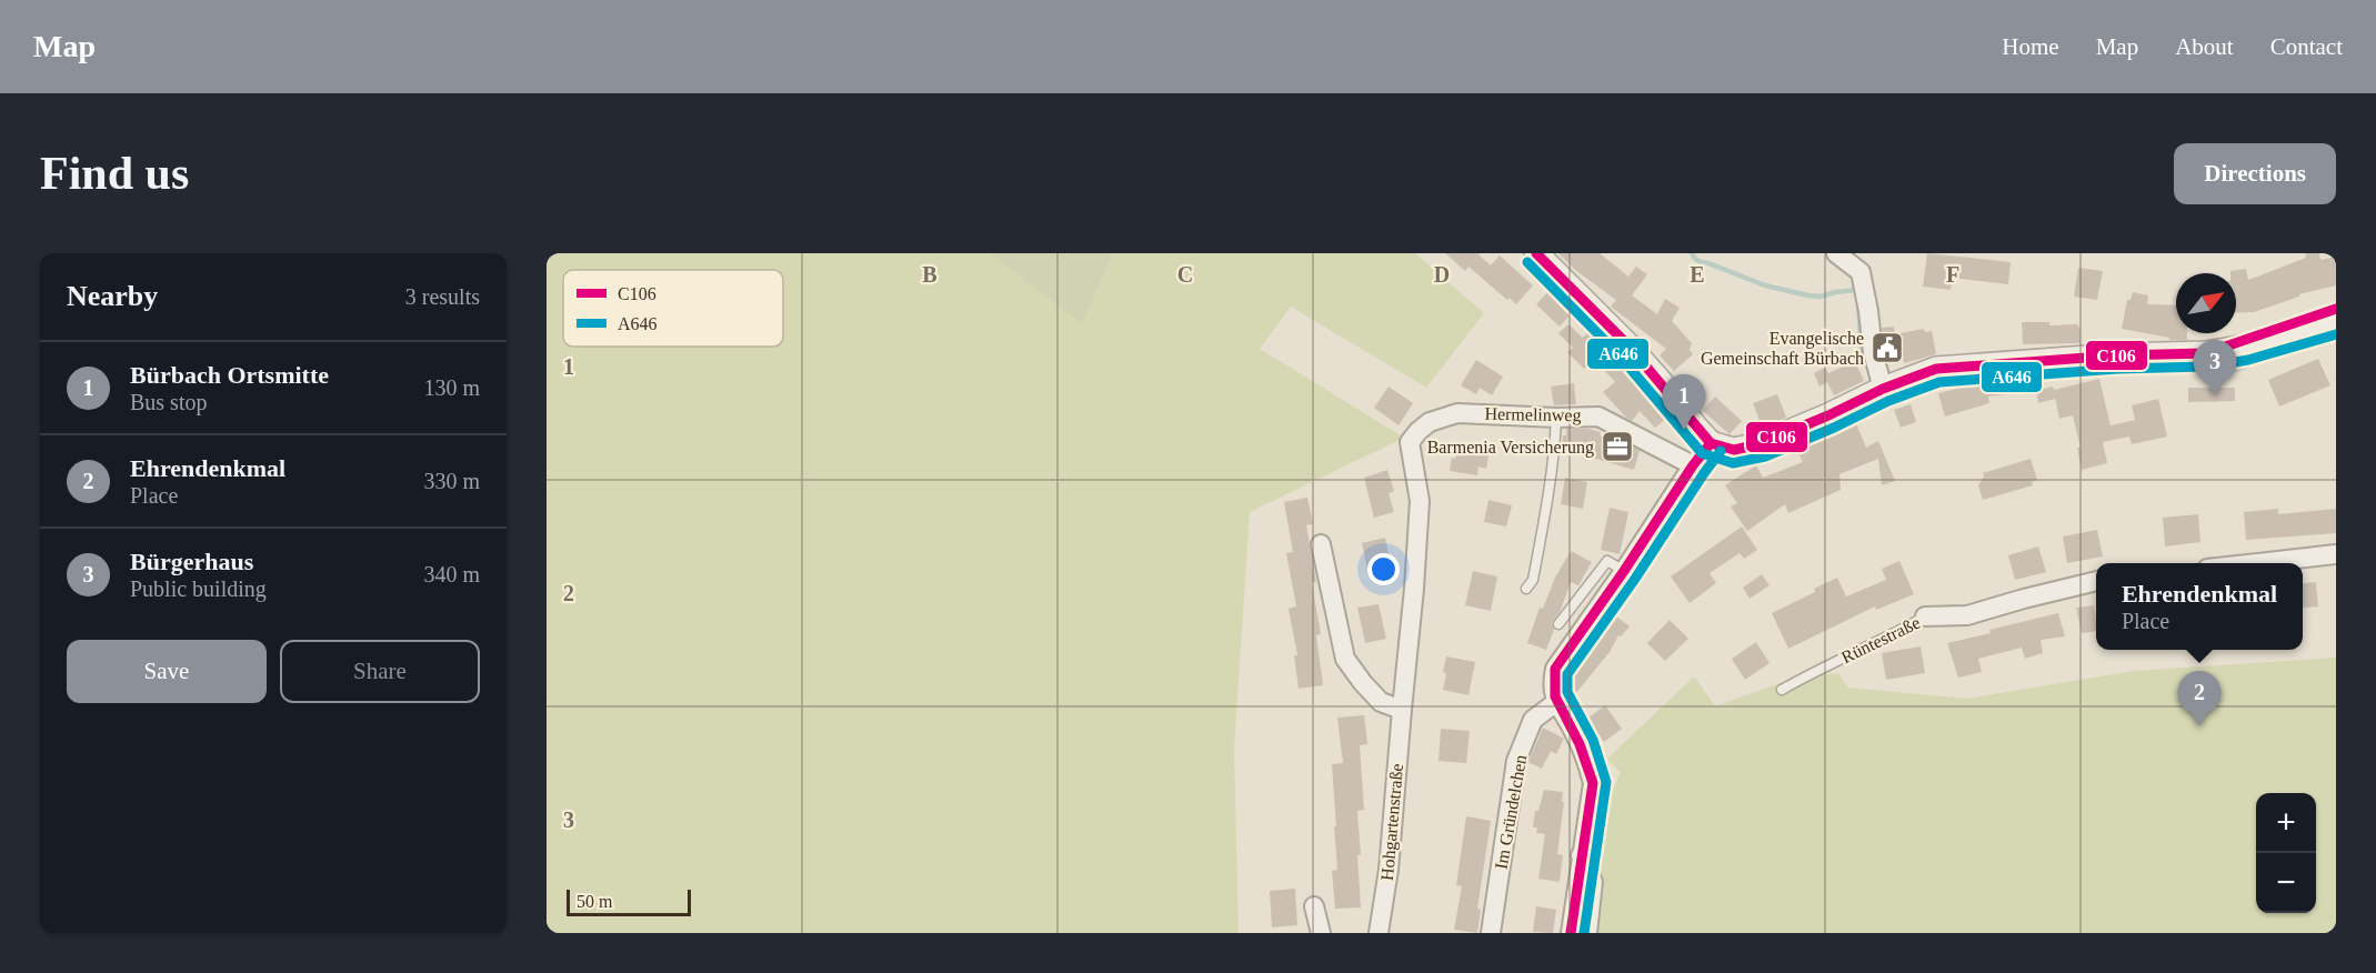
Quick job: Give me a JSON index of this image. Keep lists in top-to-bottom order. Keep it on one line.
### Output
{"streets":{"street":["Hermelinweg","Rüntestraße","Im Gründelchen","Hohgartenstraße"]},"crossings":[["Hermelinweg","Hohgartenstraße"]],"places":{"public building":["Evangelische Gemeinschaft Bürbach"],"office":["Barmenia Versicherung"]},"lines":["transit line C106","transit line A646"],"legend":["C106","A646"],"scale_bar":"50 m","north":"top right","page":{"header":"Map","nav":["Home","Map","About","Contact"],"buttons":["Directions",["Save","Share"]],"title":"Find us","heading":["Nearby","3 results"],"list":[{"mark":"1","name":"Bürbach Ortsmitte","note":"Bus stop","value":"130 m"},{"mark":"2","name":"Ehrendenkmal","note":"Place","value":"330 m"},{"mark":"3","name":"Bürgerhaus","note":"Public building","value":"340 m"}],"pins":["3","1","2"],"popup":["Ehrendenkmal","Place"],"map_buttons":["+","−"],"scale":"50 m"},"grid":{"columns":["B","C","D","E","F"],"rows":["1","2","3"]}}
